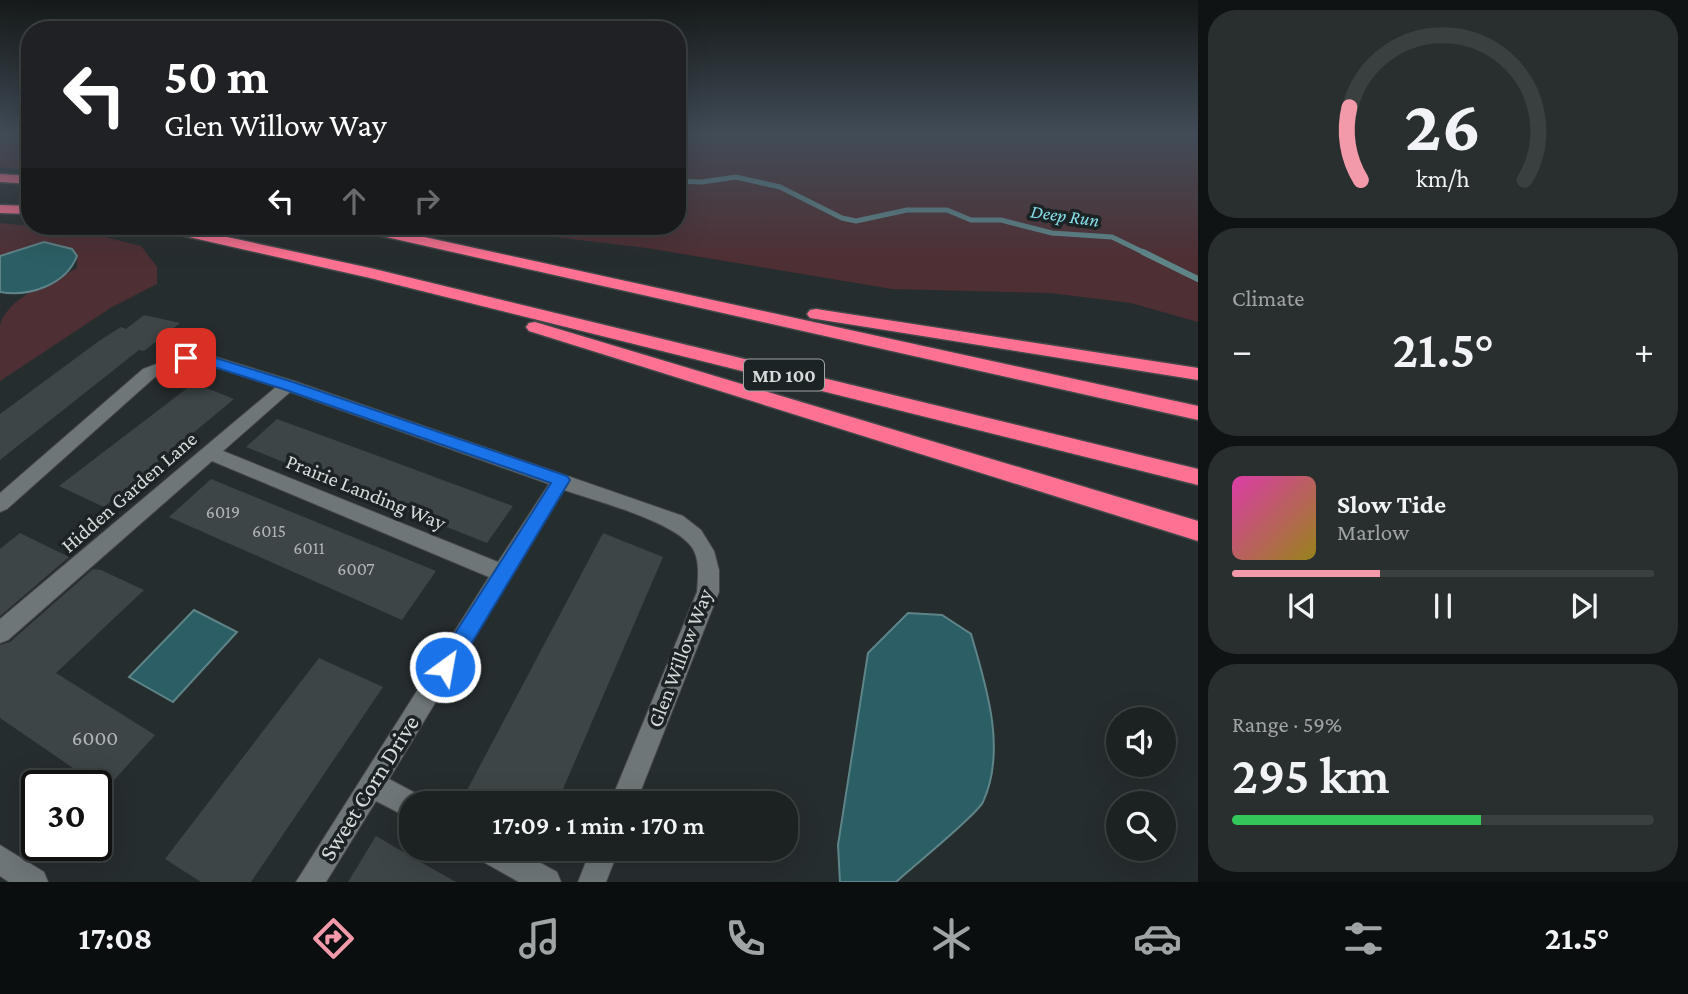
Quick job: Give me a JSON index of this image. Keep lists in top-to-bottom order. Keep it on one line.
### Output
{"streets":{"highway":["MD 100"],"street":["Hidden Garden Lane","Prairie Landing Way","Glen Willow Way","Sweet Corn Drive"]},"crossings":[["Hidden Garden Lane","Prairie Landing Way"],["Hidden Garden Lane","Glen Willow Way"],["Prairie Landing Way","Sweet Corn Drive"],["Glen Willow Way","Sweet Corn Drive"]],"water":["Deep Run"],"house_numbers":["6019","6015","6011","6007","6000"],"page":{"turn":["50 m","Glen Willow Way"],"tile":["Climate",["Range · 59%","295 km"]],"heat":["−","21.5°","+"],"song":["Slow Tide","Marlow"],"limit":"30","trip":"17:09 · 1 min · 170 m","tabs":["17:08","21.5°"],"gauge":["26","km/h"]}}
